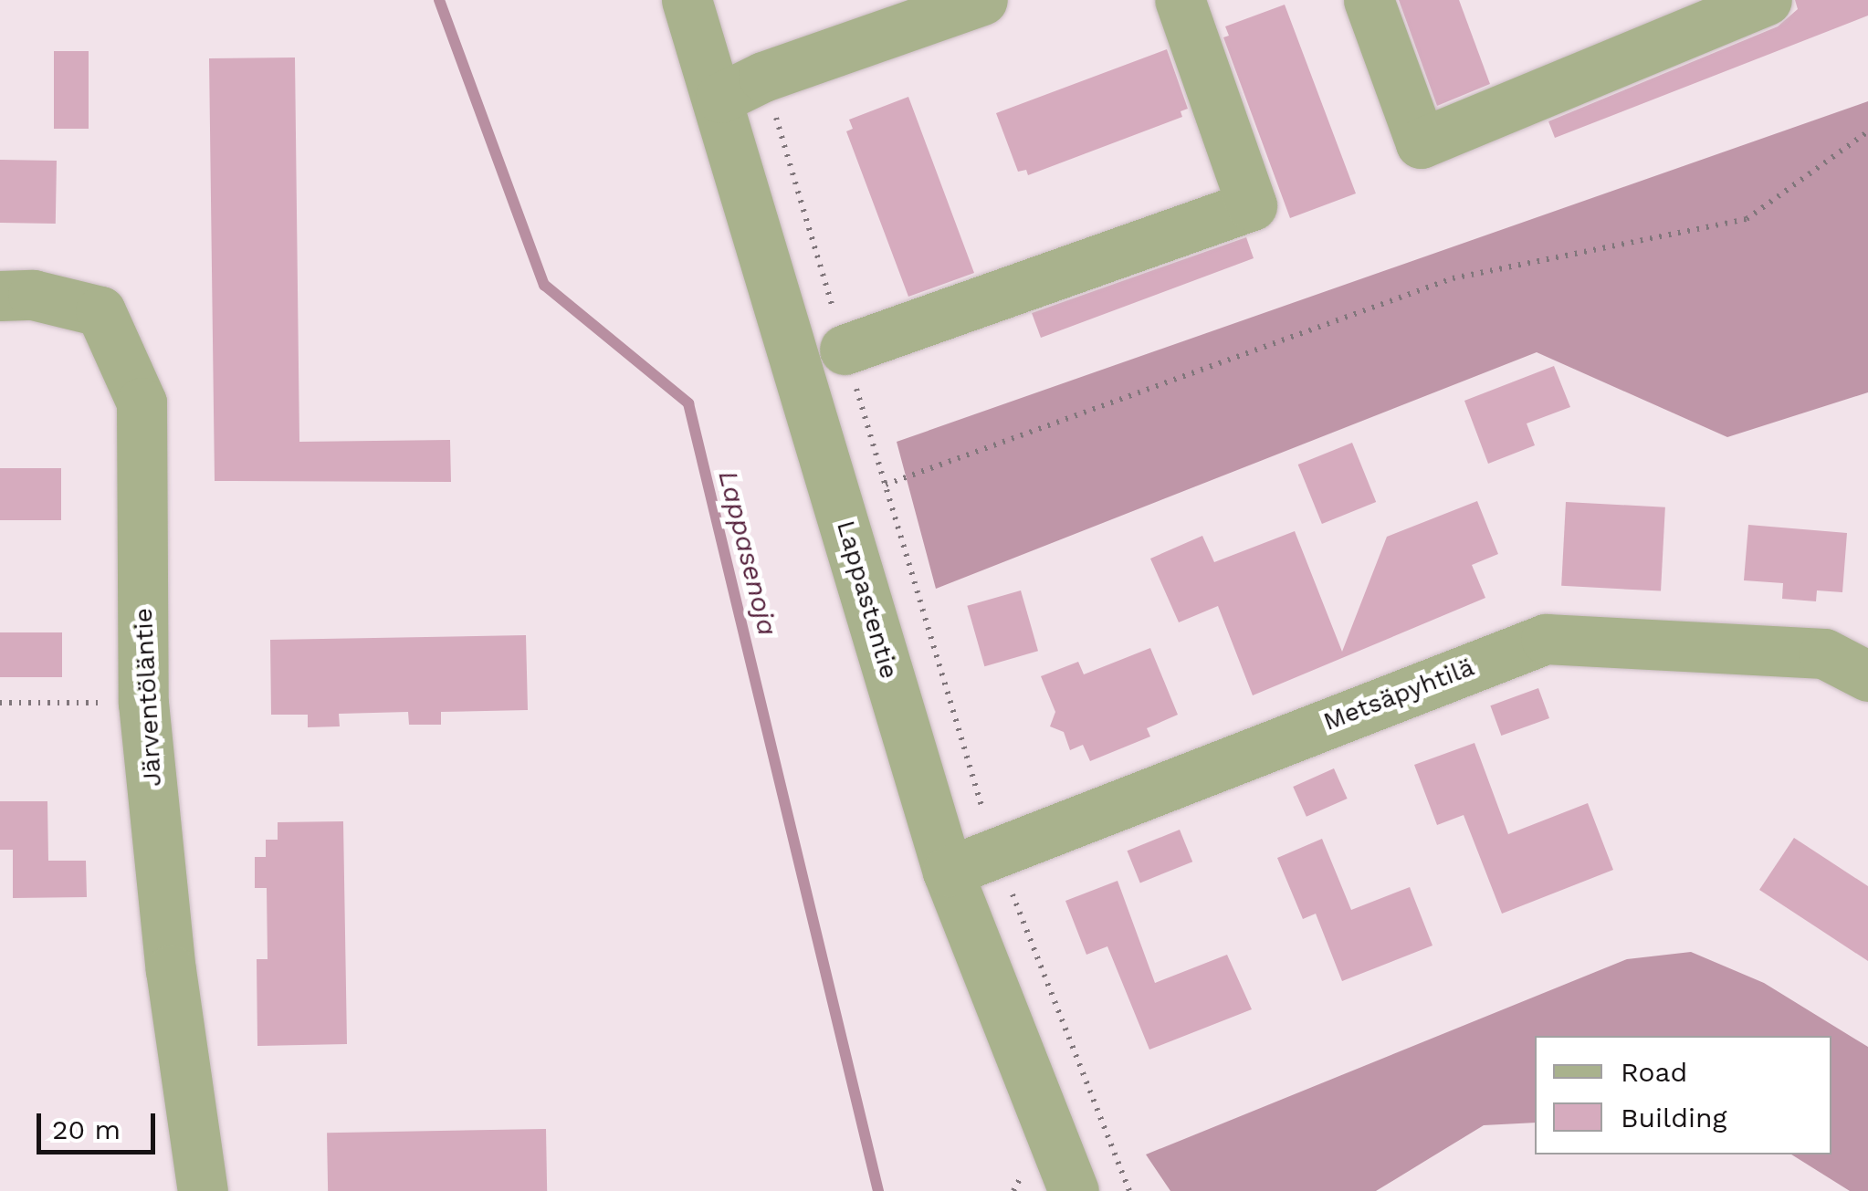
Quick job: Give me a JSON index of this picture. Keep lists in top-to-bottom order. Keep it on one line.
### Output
{"streets":{"street":["Lappastentie","Metsäpyhtilä","Järventöläntie"]},"crossings":[["Lappastentie","Metsäpyhtilä"]],"water":["Lappasenoja"],"legend":["Road","Building"],"scale_bar":"20 m"}
